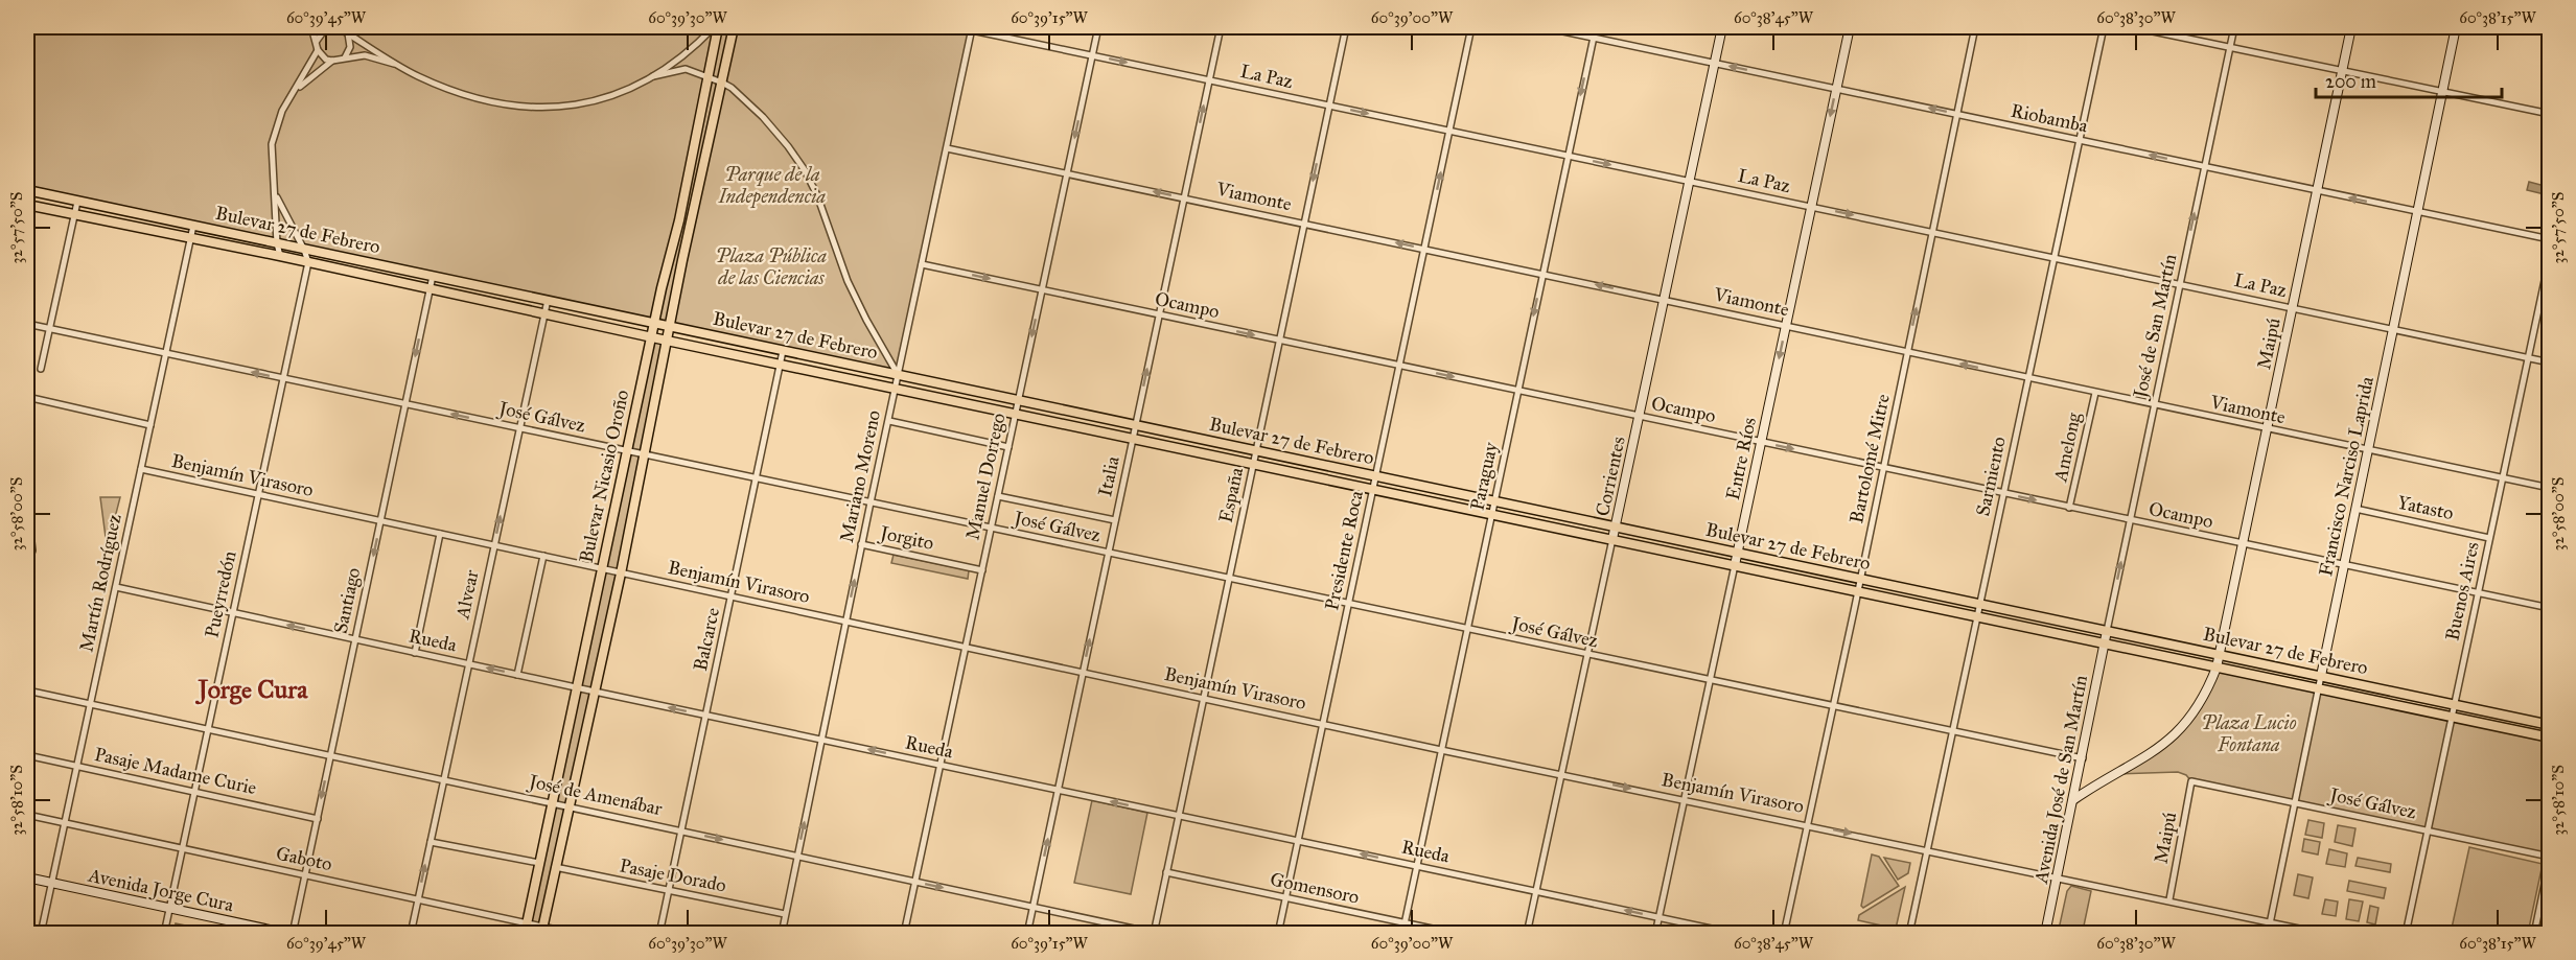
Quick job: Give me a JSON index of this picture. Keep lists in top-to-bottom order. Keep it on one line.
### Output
{"streets":{"main road":["Bulevar 27 de Febrero","Maipú","Entre Ríos","Bulevar Nicasio Oroño","Corrientes","Francisco Narciso Laprida","Avenida José de San Martín","Avenida Jorge Cura"],"street":["La Paz","Riobamba","Viamonte","Ocampo","José de San Martín","José Gálvez","Amelong","Bartolomé Mitre","Benjamín Virasoro","Mariano Moreno","Manuel Dorrego","Italia","Paraguay","Sarmiento","España","Yatasto","Jorgito","Presidente Roca","Martín Rodríguez","Buenos Aires","Pueyrredón","Alvear","Santiago","Balcarce","Rueda","Pasaje Madame Curie","José de Amenábar","Gaboto","Pasaje Dorado","Gomensoro"]},"crossings":[["La Paz","José de San Martín"],["La Paz","Maipú"],["La Paz","Entre Ríos"],["La Paz","Bartolomé Mitre"],["La Paz","Mariano Moreno"],["La Paz","Manuel Dorrego"],["La Paz","Italia"],["La Paz","Paraguay"],["La Paz","Corrientes"],["La Paz","Sarmiento"],["La Paz","Francisco Narciso Laprida"],["La Paz","España"],["La Paz","Presidente Roca"],["La Paz","Buenos Aires"],["Riobamba","José de San Martín"],["Riobamba","Maipú"],["Riobamba","Entre Ríos"],["Riobamba","Bartolomé Mitre"],["Riobamba","Paraguay"],["Riobamba","Corrientes"],["Riobamba","Sarmiento"],["Riobamba","Francisco Narciso Laprida"],["Viamonte","José de San Martín"],["Viamonte","Maipú"],["Viamonte","Amelong"],["Viamonte","Entre Ríos"],["Viamonte","Bartolomé Mitre"],["Viamonte","Mariano Moreno"],["Viamonte","Manuel Dorrego"],["Viamonte","Italia"],["Viamonte","Paraguay"],["Viamonte","Corrientes"],["Viamonte","Sarmiento"],["Viamonte","Francisco Narciso Laprida"],["Viamonte","España"],["Viamonte","Presidente Roca"],["Viamonte","Buenos Aires"],["Bulevar 27 de Febrero","José de San Martín"],["Bulevar 27 de Febrero","Maipú"],["Bulevar 27 de Febrero","Entre Ríos"],["Bulevar 27 de Febrero","Bartolomé Mitre"],["Bulevar 27 de Febrero","Bulevar Nicasio Oroño"],["Bulevar 27 de Febrero","Mariano Moreno"],["Bulevar 27 de Febrero","Manuel Dorrego"],["Bulevar 27 de Febrero","Italia"],["Bulevar 27 de Febrero","Paraguay"],["Bulevar 27 de Febrero","Corrientes"],["Bulevar 27 de Febrero","Sarmiento"],["Bulevar 27 de Febrero","Francisco Narciso Laprida"],["Bulevar 27 de Febrero","España"],["Bulevar 27 de Febrero","Presidente Roca"],["Bulevar 27 de Febrero","Martín Rodríguez"],["Bulevar 27 de Febrero","Buenos Aires"],["Bulevar 27 de Febrero","Pueyrredón"],["Bulevar 27 de Febrero","Alvear"],["Bulevar 27 de Febrero","Santiago"],["Bulevar 27 de Febrero","Balcarce"],["Bulevar 27 de Febrero","Avenida José de San Martín"],["Ocampo","José de San Martín"],["Ocampo","Maipú"],["Ocampo","Amelong"],["Ocampo","Entre Ríos"],["Ocampo","Bartolomé Mitre"],["Ocampo","Mariano Moreno"],["Ocampo","Manuel Dorrego"],["Ocampo","Italia"],["Ocampo","Paraguay"],["Ocampo","Corrientes"],["Ocampo","Sarmiento"],["Ocampo","Francisco Narciso Laprida"],["Ocampo","España"],["Ocampo","Presidente Roca"],["Ocampo","Buenos Aires"],["José de San Martín","Avenida José de San Martín"],["Maipú","José Gálvez"],["Maipú","Benjamín Virasoro"],["Maipú","Avenida José de San Martín"],["José Gálvez","Entre Ríos"],["José Gálvez","Bartolomé Mitre"],["José Gálvez","Bulevar Nicasio Oroño"],["José Gálvez","Mariano Moreno"],["José Gálvez","Manuel Dorrego"],["José Gálvez","Italia"],["José Gálvez","Paraguay"],["José Gálvez","Corrientes"],["José Gálvez","Sarmiento"],["José Gálvez","Francisco Narciso Laprida"],["José Gálvez","España"],["José Gálvez","Presidente Roca"],["José Gálvez","Martín Rodríguez"],["José Gálvez","Buenos Aires"],["José Gálvez","Pueyrredón"],["José Gálvez","Alvear"],["José Gálvez","Santiago"],["José Gálvez","Balcarce"],["José Gálvez","Avenida José de San Martín"],["Entre Ríos","Benjamín Virasoro"],["Entre Ríos","Rueda"],["Bartolomé Mitre","Benjamín Virasoro"],["Benjamín Virasoro","Bulevar Nicasio Oroño"],["Benjamín Virasoro","Mariano Moreno"],["Benjamín Virasoro","Manuel Dorrego"],["Benjamín Virasoro","Italia"],["Benjamín Virasoro","Paraguay"],["Benjamín Virasoro","Corrientes"],["Benjamín Virasoro","Sarmiento"],["Benjamín Virasoro","Francisco Narciso Laprida"],["Benjamín Virasoro","España"],["Benjamín Virasoro","Presidente Roca"],["Benjamín Virasoro","Martín Rodríguez"],["Benjamín Virasoro","Pueyrredón"],["Benjamín Virasoro","Alvear"],["Benjamín Virasoro","Santiago"],["Benjamín Virasoro","Balcarce"],["Benjamín Virasoro","Avenida José de San Martín"],["Bulevar Nicasio Oroño","Rueda"],["Bulevar Nicasio Oroño","José de Amenábar"],["Bulevar Nicasio Oroño","Gaboto"],["Bulevar Nicasio Oroño","Pasaje Dorado"],["Mariano Moreno","Jorgito"],["Mariano Moreno","Rueda"],["Mariano Moreno","José de Amenábar"],["Mariano Moreno","Pasaje Dorado"],["Manuel Dorrego","Jorgito"],["Manuel Dorrego","Rueda"],["Manuel Dorrego","José de Amenábar"],["Italia","Rueda"],["Italia","José de Amenábar"],["Paraguay","Rueda"],["Paraguay","Gomensoro"],["Corrientes","Rueda"],["Francisco Narciso Laprida","Yatasto"],["España","Rueda"],["España","José de Amenábar"],["España","Gomensoro"],["Yatasto","Buenos Aires"],["Presidente Roca","Rueda"],["Presidente Roca","Gomensoro"],["Martín Rodríguez","Rueda"],["Martín Rodríguez","Pasaje Madame Curie"],["Martín Rodríguez","José de Amenábar"],["Martín Rodríguez","Gaboto"],["Martín Rodríguez","Avenida Jorge Cura"],["Pueyrredón","Rueda"],["Pueyrredón","Pasaje Madame Curie"],["Pueyrredón","José de Amenábar"],["Pueyrredón","Gaboto"],["Pueyrredón","Avenida Jorge Cura"],["Alvear","Rueda"],["Alvear","José de Amenábar"],["Alvear","Gaboto"],["Santiago","Rueda"],["Santiago","Pasaje Madame Curie"],["Santiago","José de Amenábar"],["Santiago","Gaboto"],["Santiago","Avenida Jorge Cura"],["Balcarce","Rueda"],["Balcarce","José de Amenábar"],["Balcarce","Pasaje Dorado"]],"one_way":["Riobamba","José de San Martín","Italia","Santiago","Rueda"],"districts":["Jorge Cura"],"parks":["Parque de la Independencia","Plaza Pública de las Ciencias","Plaza Lucio Fontana"],"scale_bar":"200 m","coordinates":["60°39'45\"W","60°39'30\"W","60°39'15\"W","60°39'00\"W","60°38'45\"W","60°38'30\"W","60°38'15\"W","32°57'50\"S","32°58'00\"S","32°58'10\"S"]}
